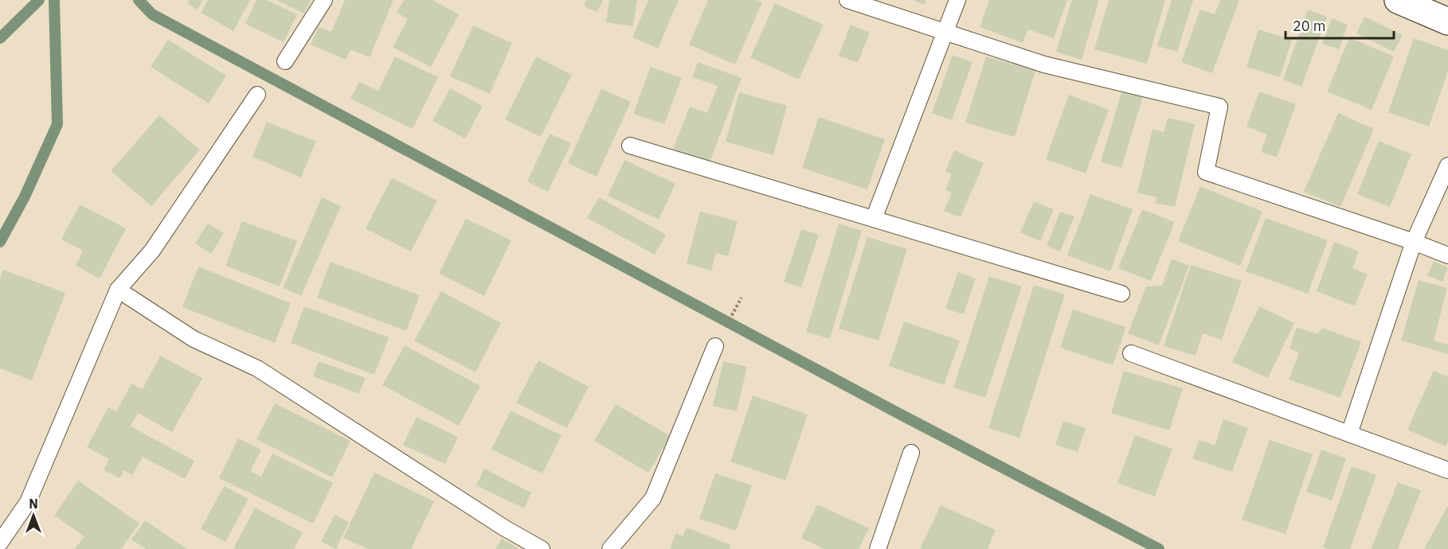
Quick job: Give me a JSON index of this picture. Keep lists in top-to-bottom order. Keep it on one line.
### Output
{"scale_bar":"20 m","north":"top"}
